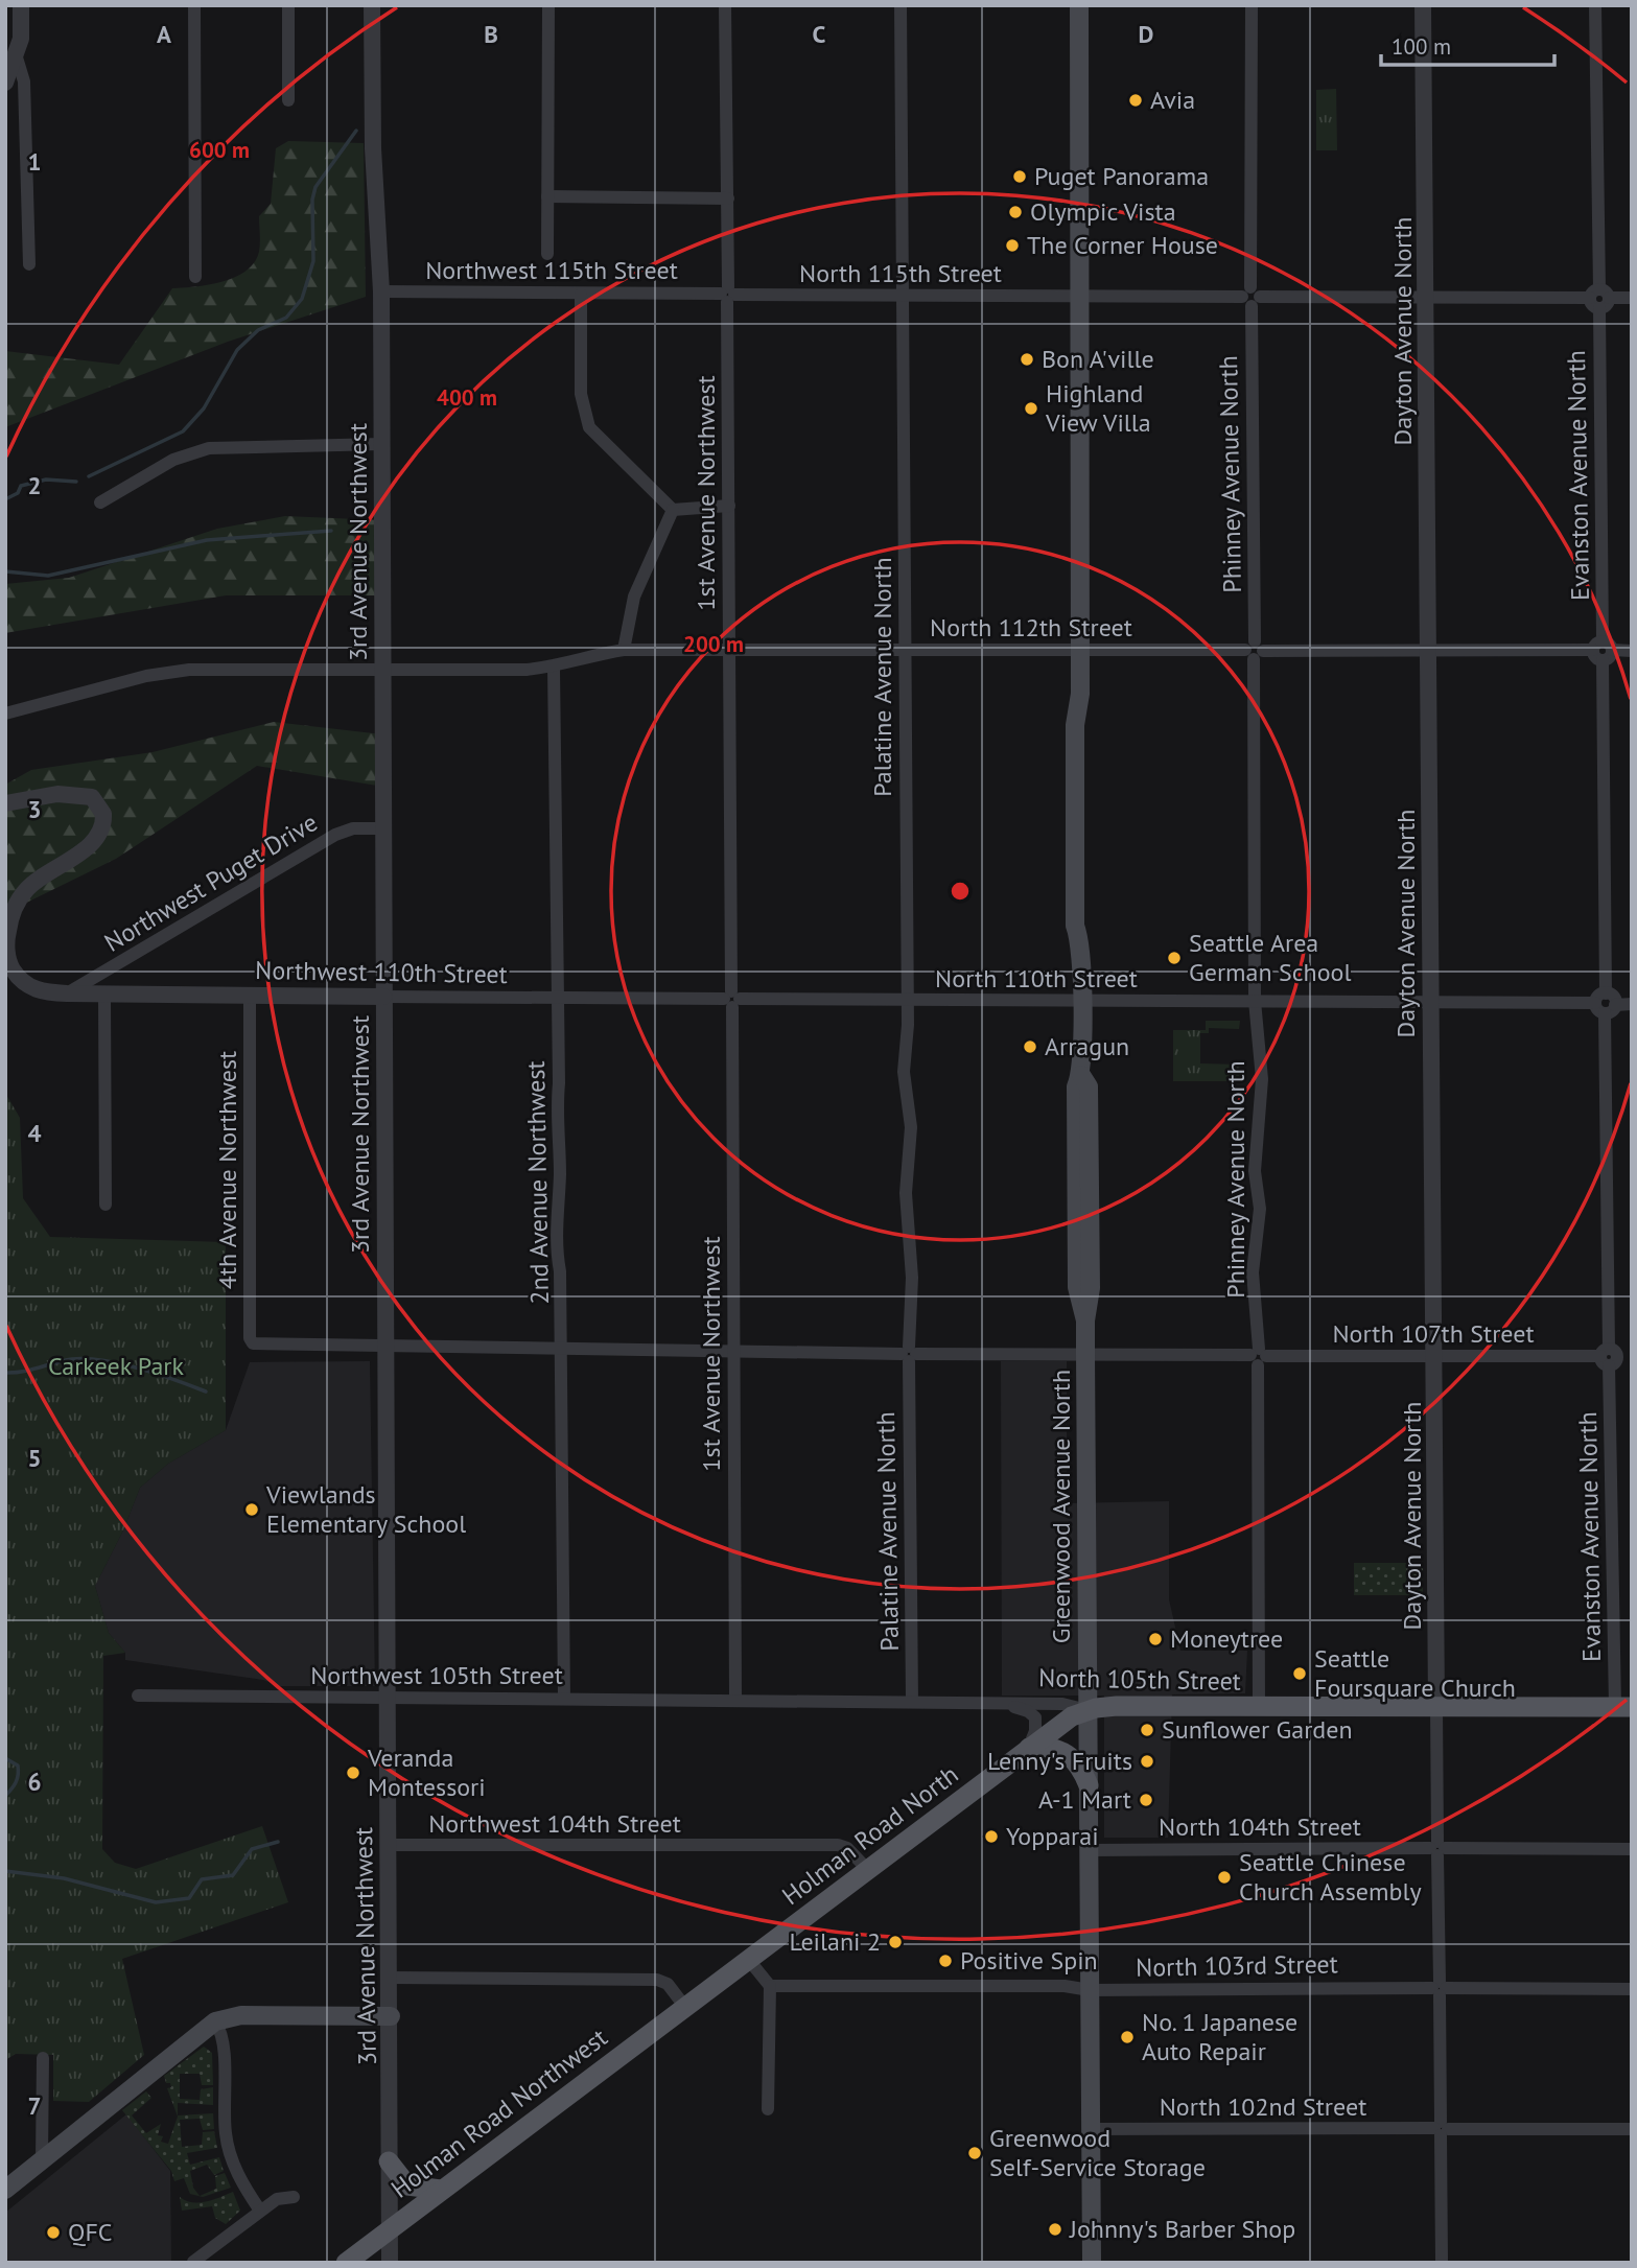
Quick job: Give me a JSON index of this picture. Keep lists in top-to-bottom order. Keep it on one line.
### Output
{"streets":{"main road":["Greenwood Avenue North","North 105th Street","Holman Road North","Holman Road Northwest"],"street":["Northwest 115th Street","North 115th Street","Dayton Avenue North","Phinney Avenue North","Evanston Avenue North","1st Avenue Northwest","3rd Avenue Northwest","North 112th Street","Palatine Avenue North","Northwest Puget Drive","Northwest 110th Street","North 110th Street","4th Avenue Northwest","2nd Avenue Northwest","North 107th Street","Northwest 105th Street","Northwest 104th Street","North 104th Street","North 103rd Street","North 102nd Street"]},"crossings":[["Northwest 115th Street","North 115th Street"],["Northwest 115th Street","1st Avenue Northwest"],["Northwest 115th Street","3rd Avenue Northwest"],["North 115th Street","Dayton Avenue North"],["North 115th Street","Phinney Avenue North"],["North 115th Street","Evanston Avenue North"],["North 115th Street","1st Avenue Northwest"],["North 115th Street","Palatine Avenue North"],["North 115th Street","Greenwood Avenue North"],["Dayton Avenue North","North 112th Street"],["Dayton Avenue North","North 110th Street"],["Dayton Avenue North","North 107th Street"],["Dayton Avenue North","North 105th Street"],["Dayton Avenue North","North 104th Street"],["Dayton Avenue North","North 103rd Street"],["Dayton Avenue North","North 102nd Street"],["Phinney Avenue North","North 112th Street"],["Phinney Avenue North","North 110th Street"],["Phinney Avenue North","North 107th Street"],["Phinney Avenue North","North 105th Street"],["Evanston Avenue North","North 112th Street"],["Evanston Avenue North","North 110th Street"],["Evanston Avenue North","North 107th Street"],["Evanston Avenue North","North 105th Street"],["1st Avenue Northwest","North 112th Street"],["1st Avenue Northwest","Northwest 110th Street"],["1st Avenue Northwest","North 110th Street"],["1st Avenue Northwest","North 107th Street"],["1st Avenue Northwest","Northwest 105th Street"],["1st Avenue Northwest","North 105th Street"],["3rd Avenue Northwest","North 112th Street"],["3rd Avenue Northwest","Northwest Puget Drive"],["3rd Avenue Northwest","Northwest 110th Street"],["3rd Avenue Northwest","North 107th Street"],["3rd Avenue Northwest","Northwest 105th Street"],["3rd Avenue Northwest","Northwest 104th Street"],["3rd Avenue Northwest","Holman Road Northwest"],["North 112th Street","Palatine Avenue North"],["North 112th Street","2nd Avenue Northwest"],["North 112th Street","Greenwood Avenue North"],["Palatine Avenue North","North 110th Street"],["Palatine Avenue North","North 107th Street"],["Palatine Avenue North","North 105th Street"],["Northwest Puget Drive","Northwest 110th Street"],["Northwest 110th Street","North 110th Street"],["Northwest 110th Street","4th Avenue Northwest"],["Northwest 110th Street","2nd Avenue Northwest"],["North 110th Street","Greenwood Avenue North"],["4th Avenue Northwest","North 107th Street"],["2nd Avenue Northwest","North 107th Street"],["2nd Avenue Northwest","Northwest 105th Street"],["North 107th Street","Greenwood Avenue North"],["Greenwood Avenue North","North 105th Street"],["Greenwood Avenue North","North 104th Street"],["Greenwood Avenue North","Holman Road North"],["Greenwood Avenue North","North 103rd Street"],["Greenwood Avenue North","North 102nd Street"],["Northwest 105th Street","North 105th Street"],["North 105th Street","Holman Road North"],["Northwest 104th Street","Holman Road North"],["Holman Road North","Holman Road Northwest"]],"parks":["Carkeek Park"],"places":["Avia","Puget Panorama","Olympic Vista","The Corner House","Bon A'ville","Highland View Villa","Seattle Area German School","Arragun","Viewlands Elementary School","Moneytree","Seattle Foursquare Church","Sunflower Garden","Lenny's Fruits","Veranda Montessori","A-1 Mart","Yopparai","Seattle Chinese Church Assembly","Leilani 2","Positive Spin","No. 1 Japanese Auto Repair","Greenwood Self-Service Storage","Johnny's Barber Shop","QFC"],"scale_bar":"100 m","grid":{"columns":["A","B","C","D"],"rows":["1","2","3","4","5","6","7"]},"rings":["600 m","400 m","200 m"]}
